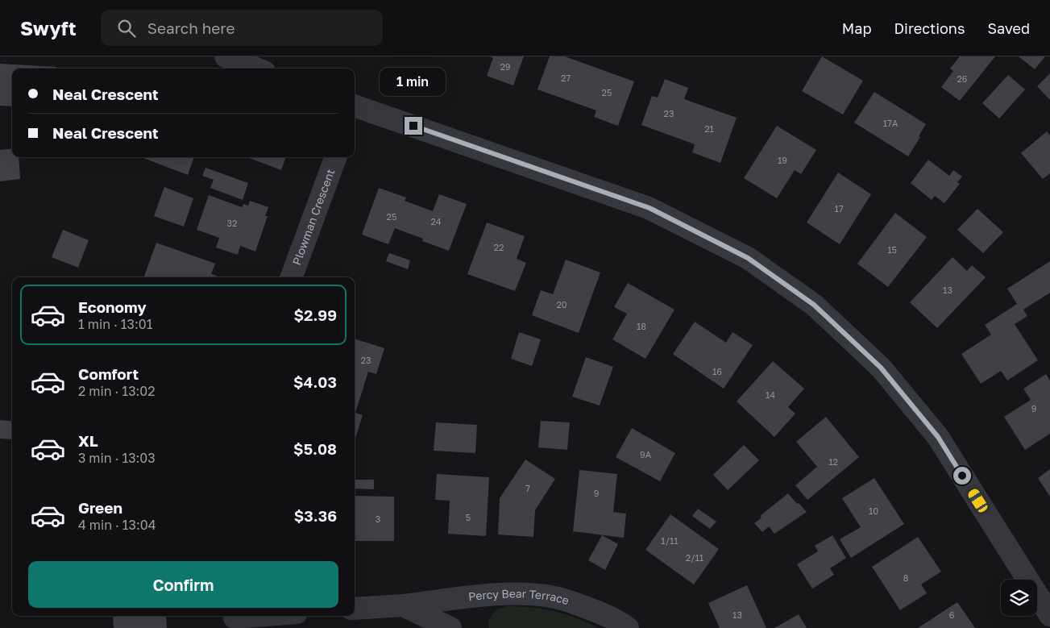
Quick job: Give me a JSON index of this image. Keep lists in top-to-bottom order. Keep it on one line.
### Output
{"streets":{"street":["Plowman Crescent","Percy Bear Terrace"]},"house_numbers":["29","27","26","25","23","17A","21","19","17","25","24","32","22","15","13","20","18","23","16","14","9","9A","12","7","9","10","5","3","1/11","2/11","8","13","6"],"page":{"header":"Swyft","search":"Search here","nav":["Map","Directions","Saved"],"bubble":"1 min","banner":["Neal Crescent","Neal Crescent"],"list":[{"name":"Economy","note":"1 min · 13:01","value":"$2.99"},{"name":"Comfort","note":"2 min · 13:02","value":"$4.03"},{"name":"XL","note":"3 min · 13:03","value":"$5.08"},{"name":"Green","note":"4 min · 13:04","value":"$3.36"}],"buttons":"Confirm"}}
